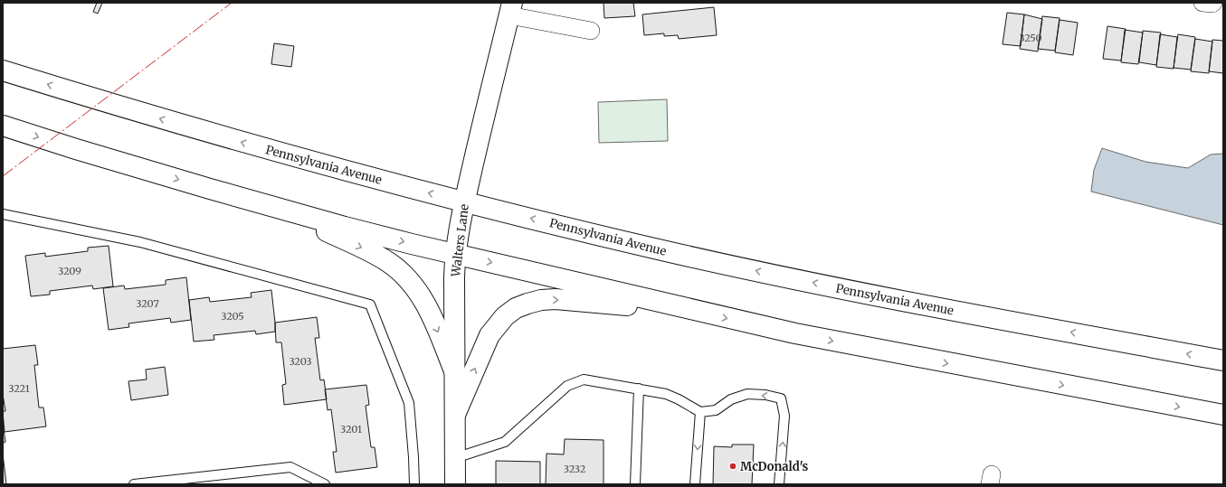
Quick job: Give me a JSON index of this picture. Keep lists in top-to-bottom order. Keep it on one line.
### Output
{"streets":{"main road":["Pennsylvania Avenue","Walters Lane"]},"crossings":[["Pennsylvania Avenue","Walters Lane"]],"places":["McDonald's"],"house_numbers":["3250","3209","3207","3205","3203","3221","3201","3232"]}
